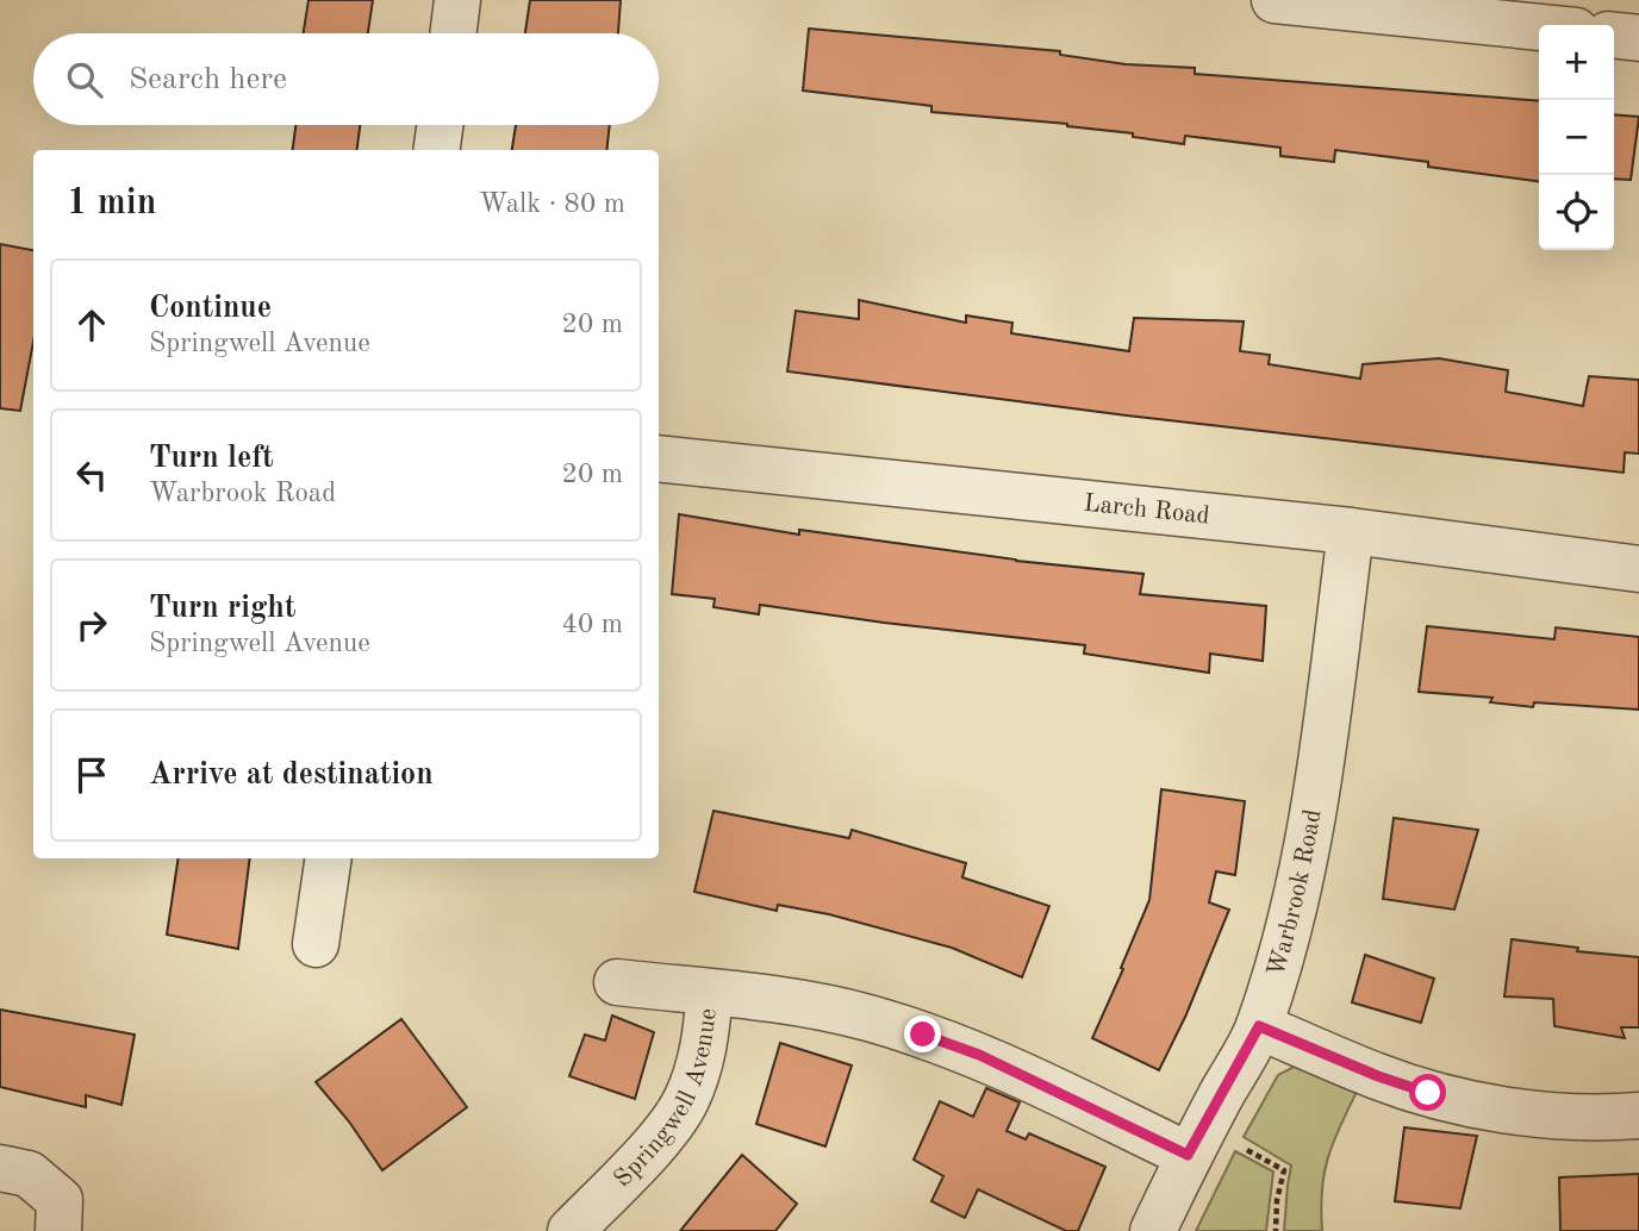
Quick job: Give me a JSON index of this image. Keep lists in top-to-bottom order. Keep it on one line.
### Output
{"streets":{"street":["Larch Road","Warbrook Road","Springwell Avenue"]},"crossings":[["Larch Road","Warbrook Road"],["Warbrook Road","Springwell Avenue"]],"page":{"map_buttons":["+","−"],"search":"Search here","heading":["1 min","Walk · 80 m"],"list":[["Continue","Springwell Avenue","20 m"],["Turn left","Warbrook Road","20 m"],["Turn right","Springwell Avenue","40 m"],"Arrive at destination"]}}
